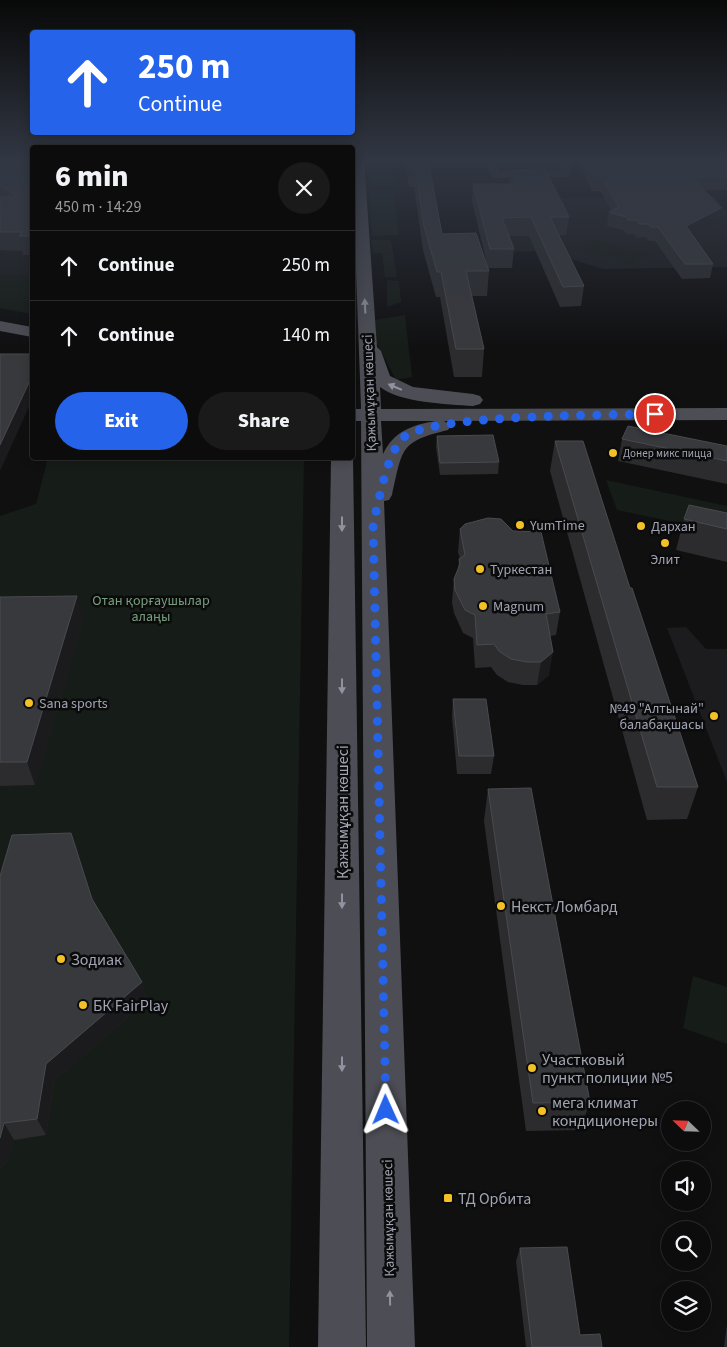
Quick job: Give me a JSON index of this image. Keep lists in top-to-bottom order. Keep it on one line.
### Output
{"streets":{"main road":["Қажымұқан көшесі"]},"parks":["Отан қорғаушылар алаңы"],"places":{"other":["Донер микс пицца","YumTime","Дархан","Элит","Туркестан","Magnum","Sana sports","№49 \"Алтынай\" балабақшасы","Некст Ломбард","Зодиак","БК FairPlay","Участковый пункт полиции №5","мега климат кондиционеры"],"transit":["ТД Орбита"]},"north":"top left","page":{"turn":["250 m","Continue"],"heading":["6 min","450 m · 14:29"],"list":[{"name":"Continue","value":"250 m"},{"name":"Continue","value":"140 m"}],"buttons":["Exit","Share"]}}
